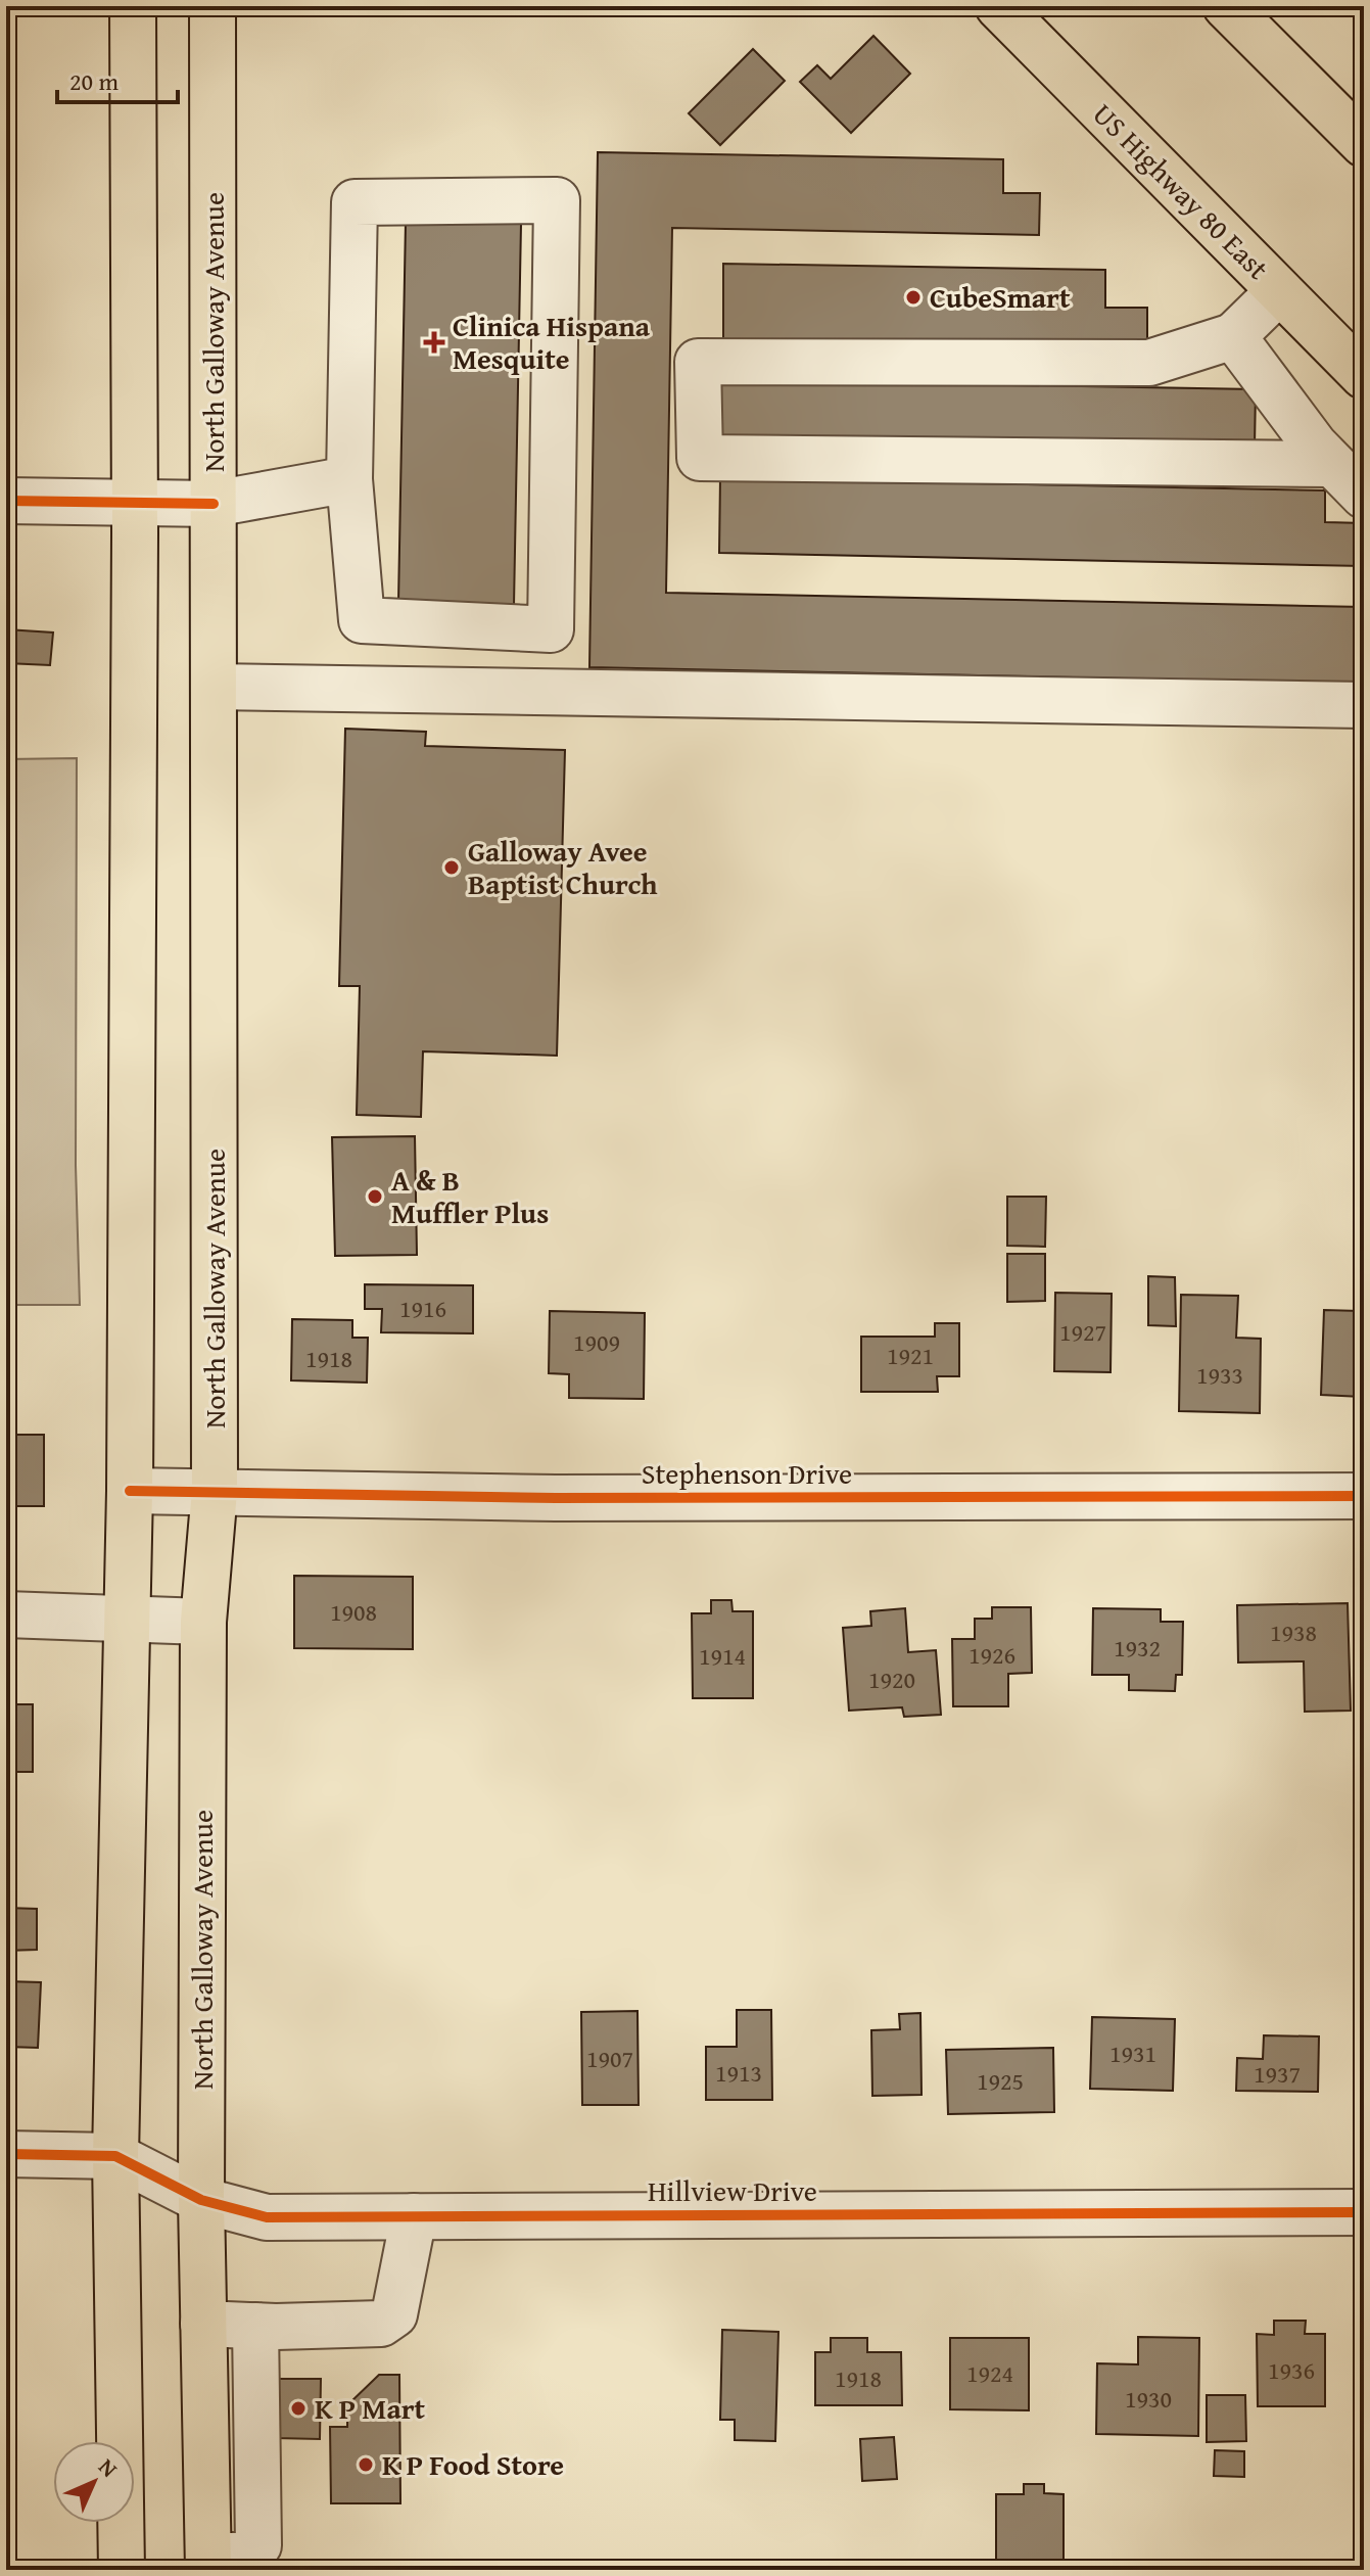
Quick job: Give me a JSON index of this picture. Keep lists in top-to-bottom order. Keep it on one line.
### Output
{"streets":{"main road":["US Highway 80 East","North Galloway Avenue"],"street":["Stephenson Drive","Hillview Drive"]},"crossings":[["North Galloway Avenue","Stephenson Drive"],["North Galloway Avenue","Hillview Drive"]],"places":{"other":["CubeSmart","Galloway Avee Baptist Church","A & B Muffler Plus","K P Mart","K P Food Store"],"health":["Clinica Hispana Mesquite"]},"house_numbers":["1916","1927","1909","1921","1918","1933","1908","1938","1932","1926","1914","1920","1931","1907","1913","1937","1925","1936","1924","1918","1930"],"scale_bar":"20 m","north":"top right"}
